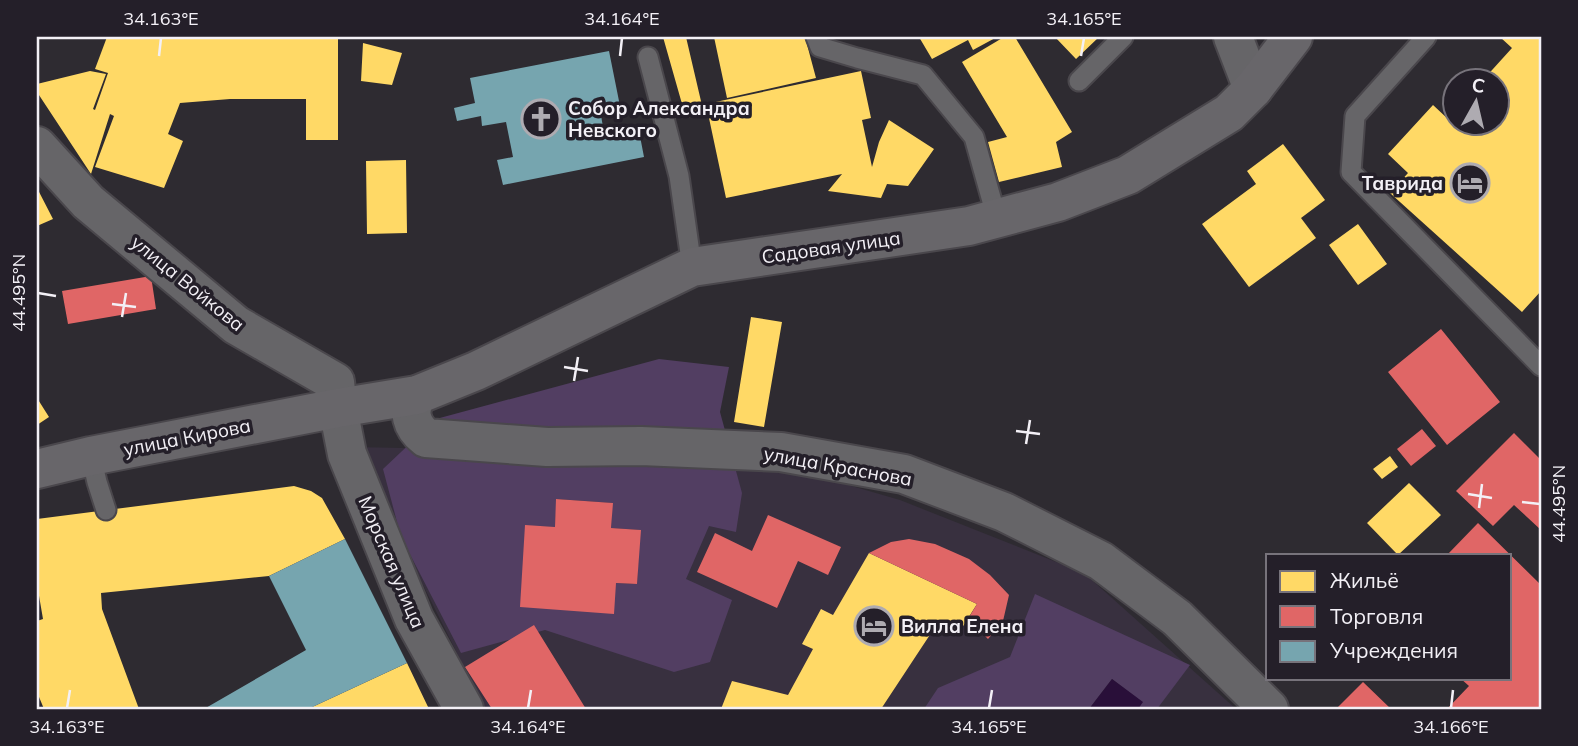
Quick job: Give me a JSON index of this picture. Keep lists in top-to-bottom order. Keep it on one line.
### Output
{"streets":{"main road":["Садовая улица","улица Кирова"],"street":["улица Войкова","улица Краснова","Морская улица"]},"crossings":[["Садовая улица","улица Войкова"],["Садовая улица","улица Кирова"],["Садовая улица","улица Краснова"],["Садовая улица","Морская улица"],["улица Войкова","улица Кирова"],["улица Войкова","Морская улица"],["улица Кирова","Морская улица"]],"places":{"church":["Собор Александра Невского"],"hotel":["Таврида","Вилла Елена"]},"legend":["Жильё","Торговля","Учреждения"],"north":"top","coordinates":["34.163°E","34.164°E","34.165°E","44.495°N","34.166°E"]}
